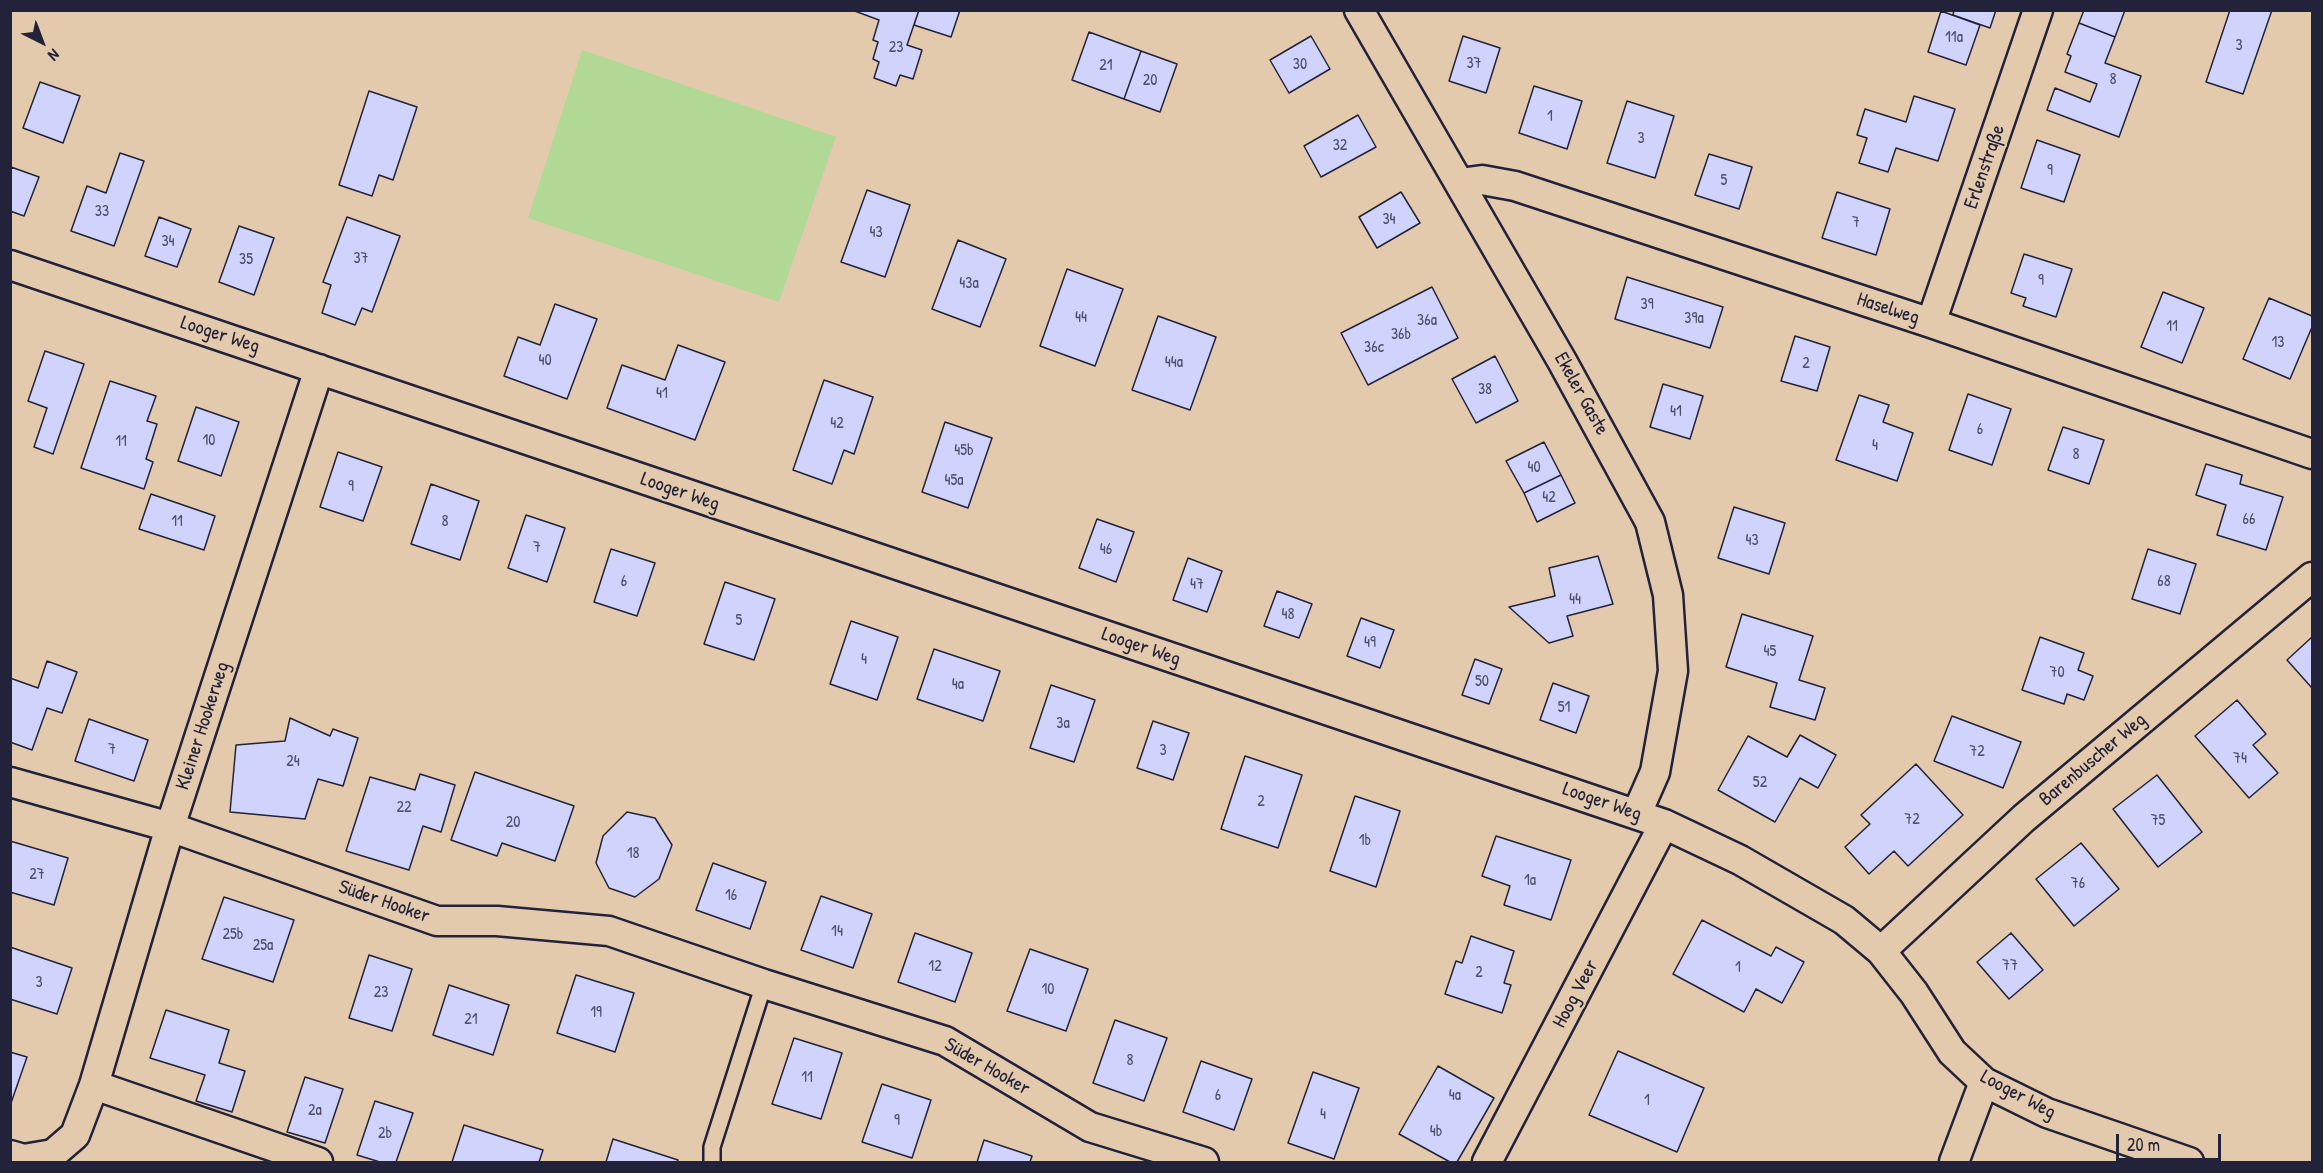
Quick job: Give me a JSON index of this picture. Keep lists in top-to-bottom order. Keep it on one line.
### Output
{"streets":{"street":["Erlenstraße","Haselweg","Looger Weg","Ekeler Gaste","Kleiner Hookerweg","Barenbuscher Weg","Süder Hooker","Hoog Veer"]},"crossings":[["Erlenstraße","Haselweg"],["Haselweg","Ekeler Gaste"],["Looger Weg","Ekeler Gaste"],["Looger Weg","Kleiner Hookerweg"],["Looger Weg","Barenbuscher Weg"],["Looger Weg","Hoog Veer"],["Kleiner Hookerweg","Süder Hooker"]],"house_numbers":["11a","3","23","37","30","21","8","20","1","3","32","9","5","33","34","7","43","34","37","35","9","43a","39","44","39a","36a","11","36b","13","36c","40","44a","2","38","41","41","42","6","10","11","4","45b","8","40","45a","9","42","66","11","8","43","7","46","6","68","47","44","48","5","49","45","4","70","50","4a","51","3a","7","3","72","74","24","52","2","22","72","75","20","1b","18","27","1a","76","16","14","25b","25a","77","12","1","2","3","10","23","19","21","8","11","6","4a","1","2a","4","9","4b","2b"],"scale_bar":"20 m","north":"bottom right"}
